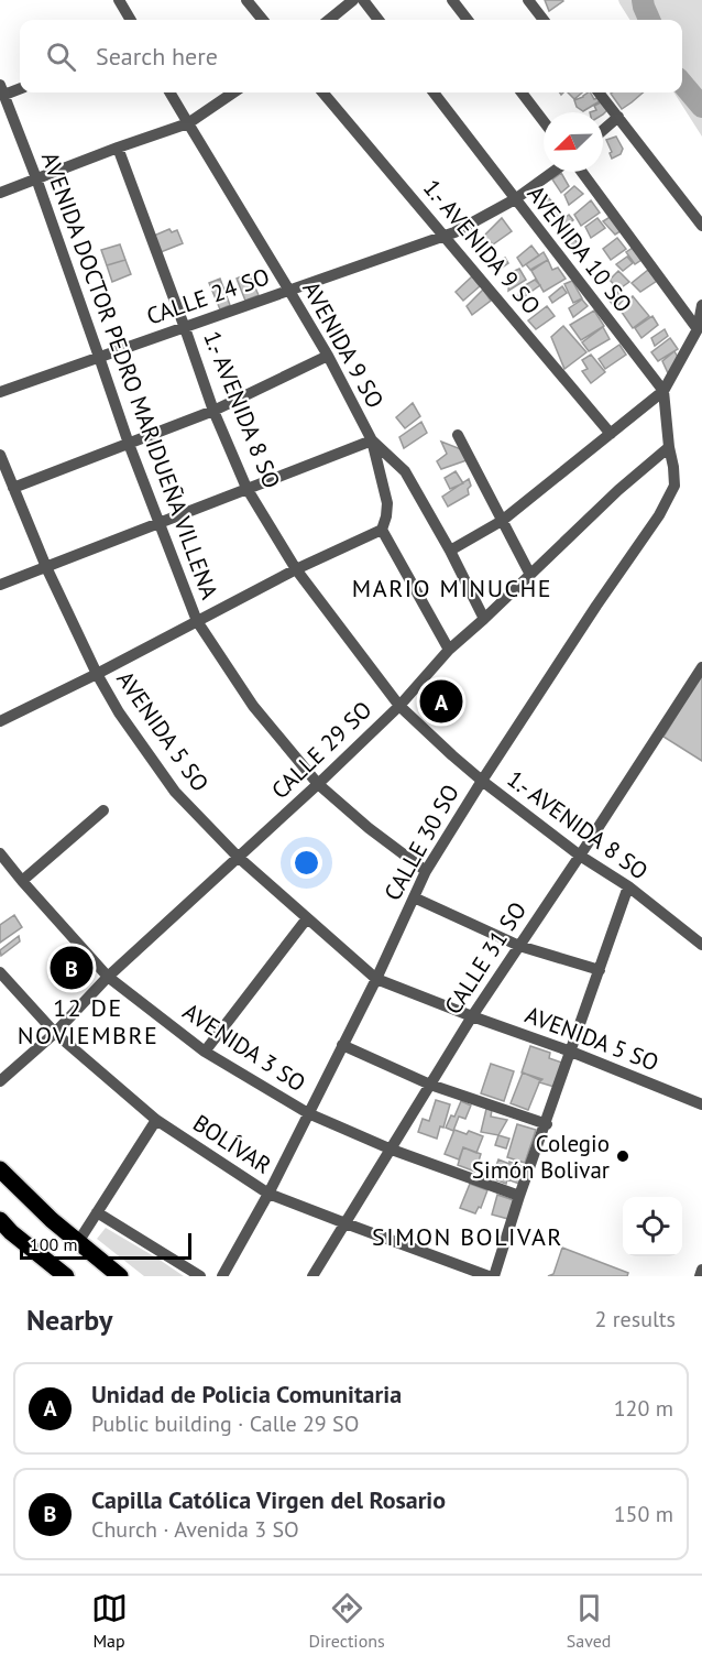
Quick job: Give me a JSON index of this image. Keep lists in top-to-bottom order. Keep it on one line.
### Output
{"streets":{"street":["1.- AVENIDA 9 SO","AVENIDA 10 SO","CALLE 24 SO","AVENIDA 9 SO","AVENIDA DOCTOR PEDRO MARIDUEÑA VILLENA","1.- AVENIDA 8 SO","AVENIDA 5 SO","CALLE 29 SO","CALLE 30 SO","CALLE 31 SO","AVENIDA 3 SO","BOLÍVAR"]},"crossings":[["1.- AVENIDA 9 SO","CALLE 24 SO"],["AVENIDA 10 SO","CALLE 24 SO"],["CALLE 24 SO","AVENIDA 9 SO"],["CALLE 24 SO","AVENIDA DOCTOR PEDRO MARIDUEÑA VILLENA"],["CALLE 24 SO","1.- AVENIDA 8 SO"],["AVENIDA 9 SO","CALLE 29 SO"],["AVENIDA DOCTOR PEDRO MARIDUEÑA VILLENA","CALLE 29 SO"],["AVENIDA DOCTOR PEDRO MARIDUEÑA VILLENA","CALLE 30 SO"],["1.- AVENIDA 8 SO","CALLE 29 SO"],["1.- AVENIDA 8 SO","CALLE 30 SO"],["1.- AVENIDA 8 SO","CALLE 31 SO"],["AVENIDA 5 SO","CALLE 29 SO"],["AVENIDA 5 SO","CALLE 30 SO"],["AVENIDA 5 SO","CALLE 31 SO"],["CALLE 29 SO","CALLE 30 SO"],["CALLE 29 SO","AVENIDA 3 SO"],["CALLE 29 SO","BOLÍVAR"],["CALLE 30 SO","AVENIDA 3 SO"],["CALLE 30 SO","BOLÍVAR"],["CALLE 31 SO","AVENIDA 3 SO"],["CALLE 31 SO","BOLÍVAR"]],"districts":["MARIO MINUCHE","12 DE NOVIEMBRE","SIMON BOLIVAR"],"places":["Colegio Simón Bolivar"],"scale_bar":"100 m","north":"bottom left","page":{"search":"Search here","pins":["A","B"],"scale":"100 m","heading":["Nearby","2 results"],"list":[{"mark":"A","name":"Unidad de Policia Comunitaria","note":"Public building · Calle 29 SO","value":"120 m"},{"mark":"B","name":"Capilla Católica Virgen del Rosario","note":"Church · Avenida 3 SO","value":"150 m"}],"nav":["Map","Directions","Saved"]}}
